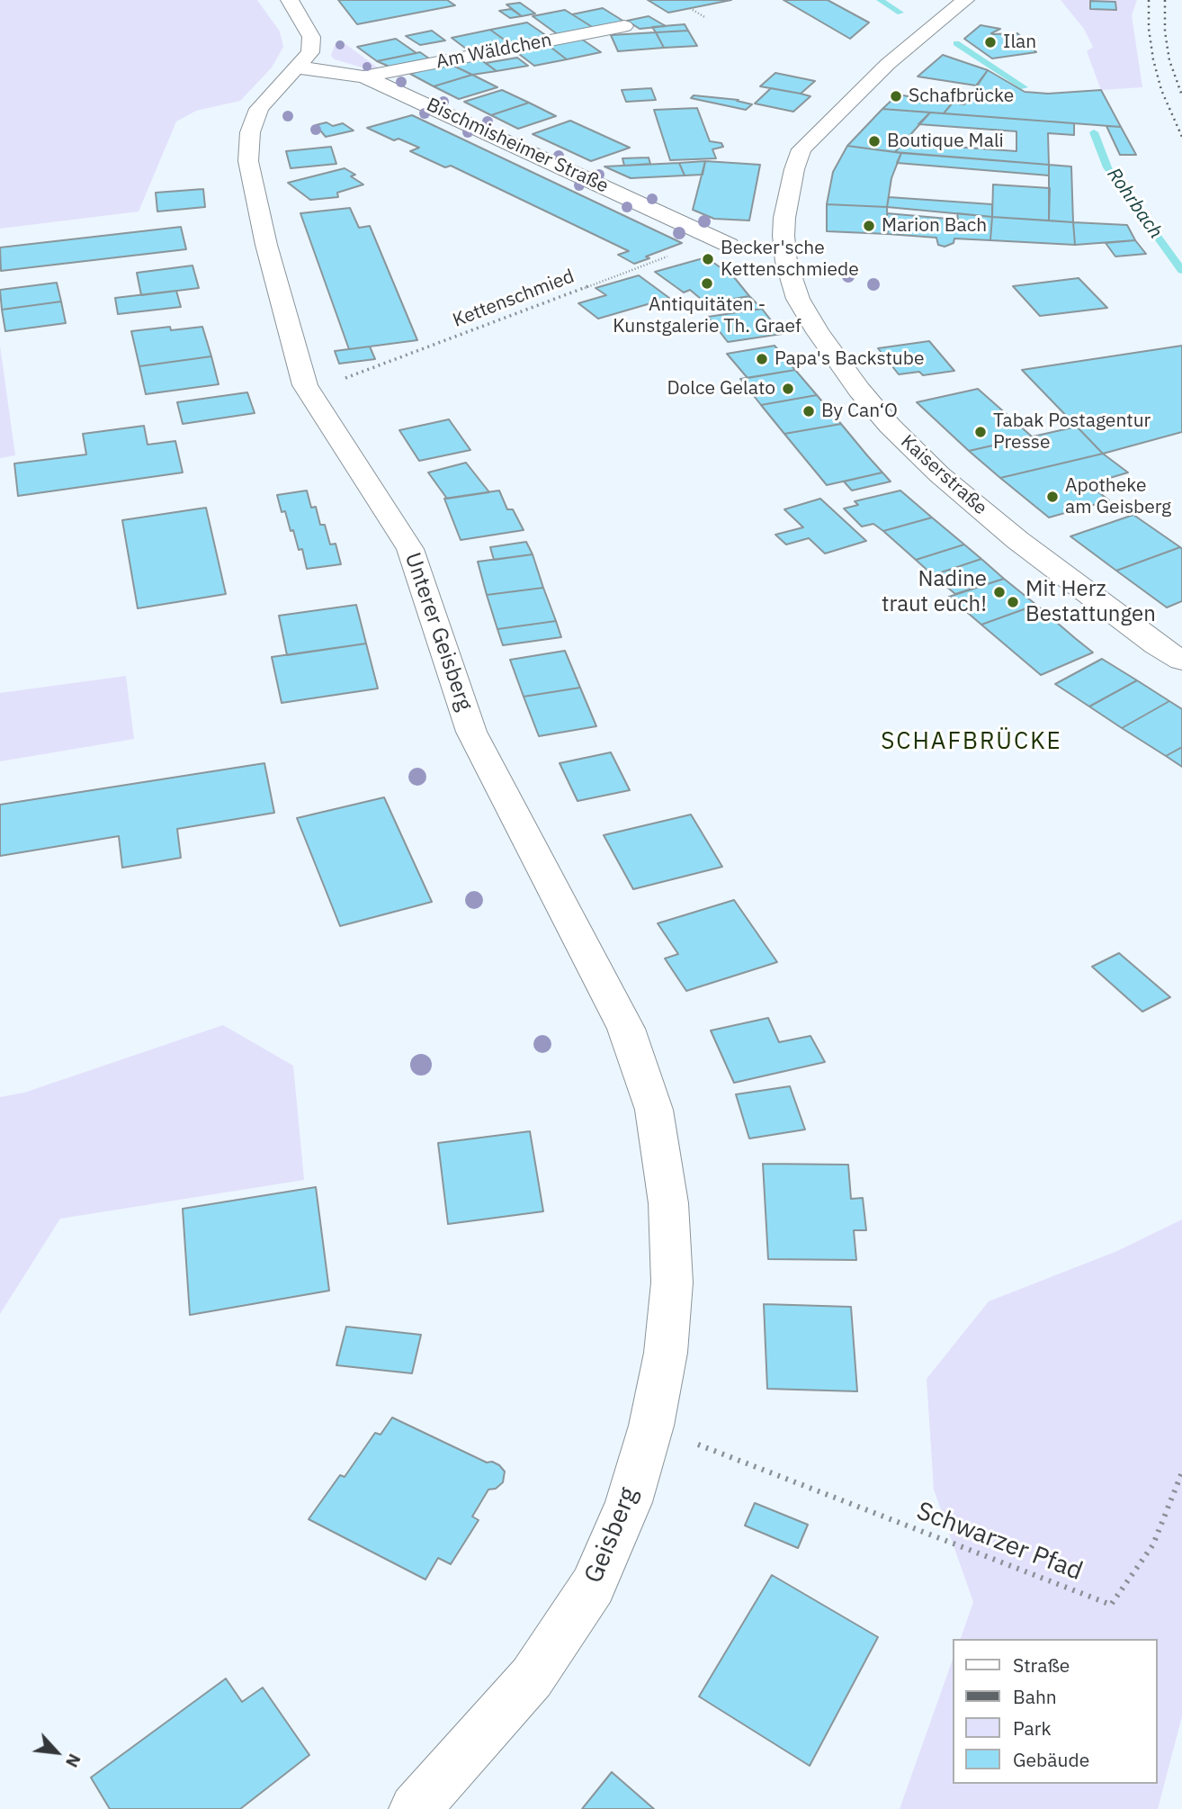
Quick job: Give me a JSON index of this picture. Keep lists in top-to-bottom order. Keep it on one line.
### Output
{"streets":{"street":["Am Wäldchen","Bischmisheimer Straße","Kaiserstraße","Unterer Geisberg","Geisberg"],"path":["Kettenschmied","Schwarzer Pfad"]},"crossings":[["Am Wäldchen","Bischmisheimer Straße"],["Bischmisheimer Straße","Unterer Geisberg"],["Unterer Geisberg","Geisberg"]],"districts":["SCHAFBRÜCKE"],"water":["Rohrbach"],"places":["Ilan","Schafbrücke","Boutique Mali","Marion Bach","Becker'sche Kettenschmiede","Antiquitäten - Kunstgalerie Th. Graef","Papa's Backstube","Dolce Gelato","By Can‘O","Tabak Postagentur Presse","Apotheke am Geisberg","Nadine traut euch!","Mit Herz Bestattungen"],"legend":["Straße","Bahn","Park","Gebäude"],"north":"bottom right"}
